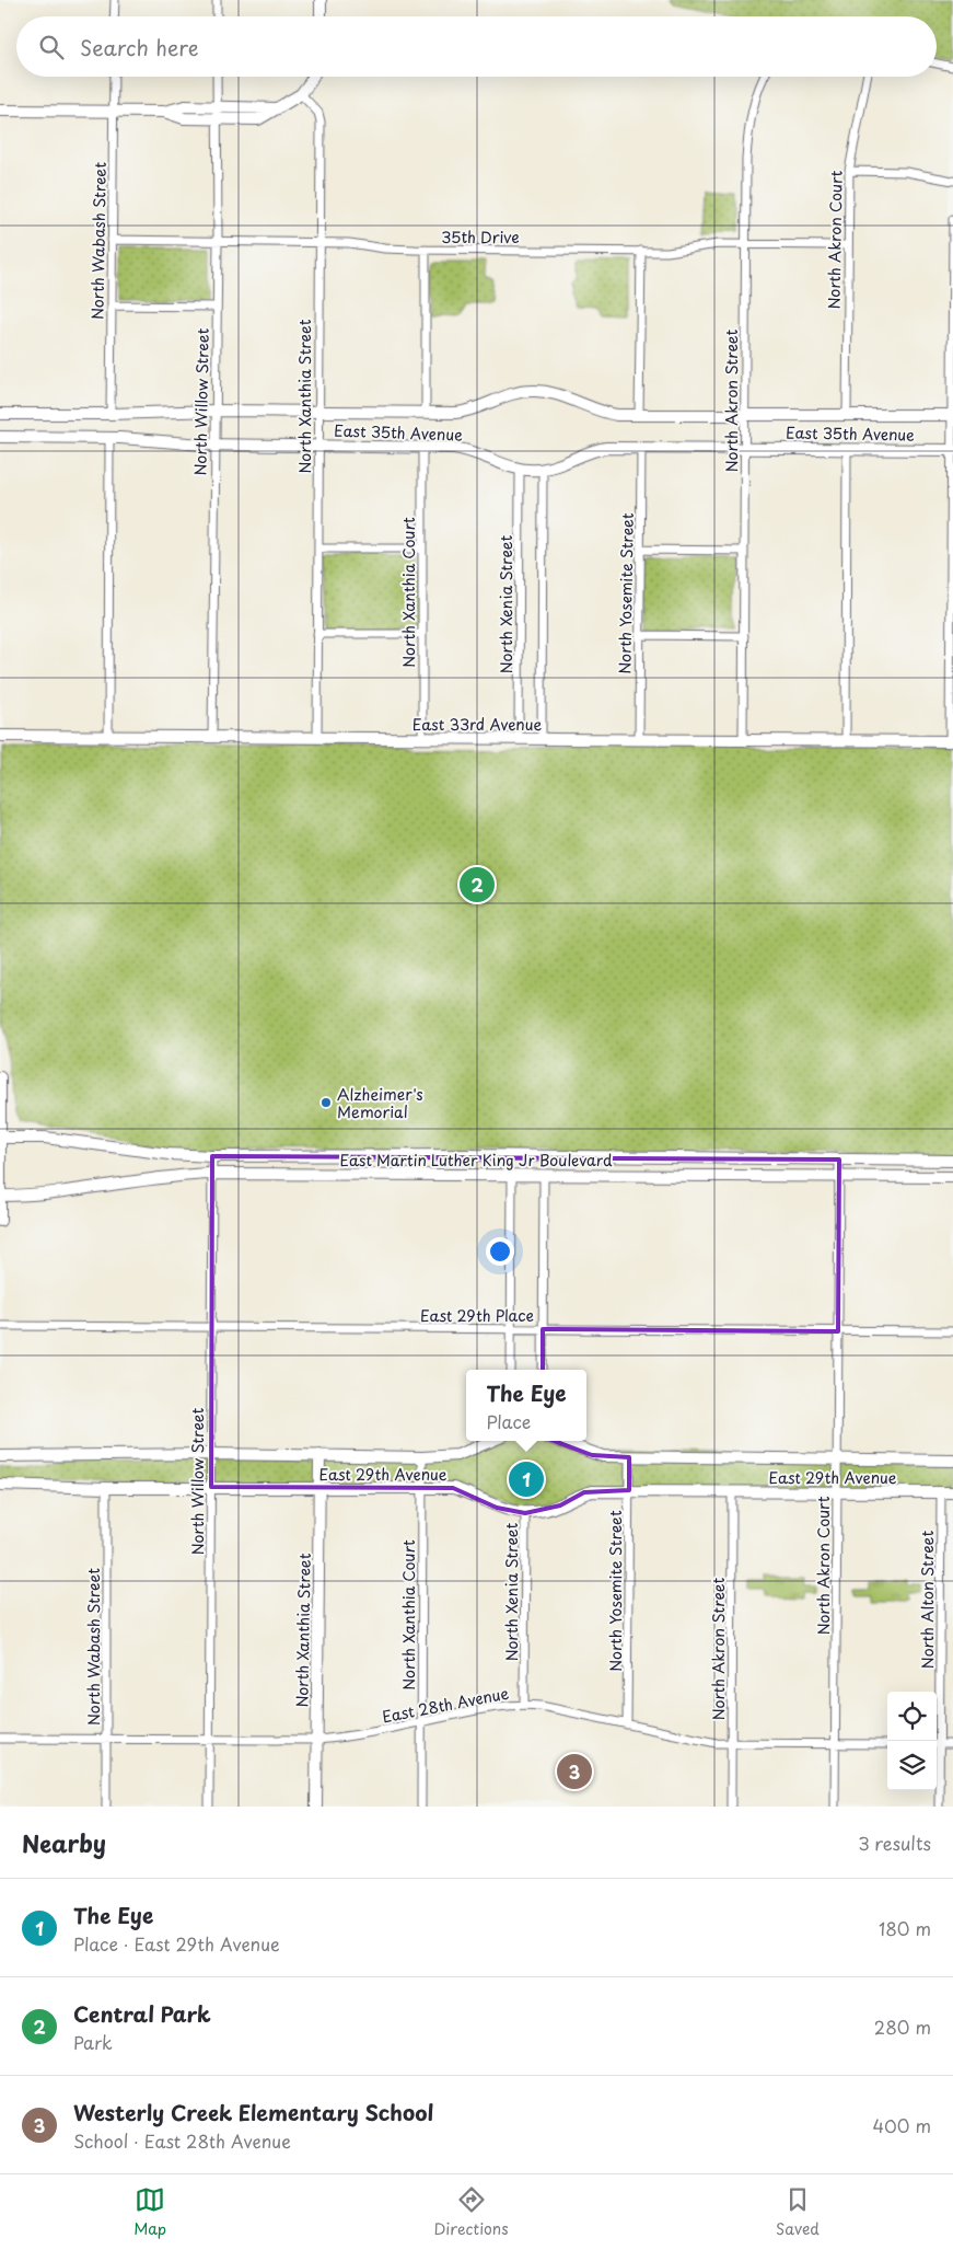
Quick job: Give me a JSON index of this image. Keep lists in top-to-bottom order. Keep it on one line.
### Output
{"streets":{"street":["35th Drive","North Akron Court","North Wabash Street","North Xanthia Street","North Akron Street","North Willow Street","East 35th Avenue","North Xanthia Court","North Yosemite Street","North Xenia Street","East 33rd Avenue","East Martin Luther King Jr Boulevard","East 29th Place","East 29th Avenue","North Alton Street","East 28th Avenue"]},"crossings":[["35th Drive","North Akron Court"],["35th Drive","North Wabash Street"],["35th Drive","North Xanthia Street"],["35th Drive","North Akron Street"],["35th Drive","North Willow Street"],["North Akron Court","East 35th Avenue"],["North Akron Court","East Martin Luther King Jr Boulevard"],["North Akron Court","East 29th Place"],["North Akron Court","East 29th Avenue"],["North Akron Court","East 28th Avenue"],["North Wabash Street","East 35th Avenue"],["North Wabash Street","East 29th Avenue"],["North Wabash Street","East 28th Avenue"],["North Xanthia Street","East 35th Avenue"],["North Xanthia Street","East 33rd Avenue"],["North Xanthia Street","East 29th Avenue"],["North Xanthia Street","East 28th Avenue"],["North Akron Street","East 35th Avenue"],["North Akron Street","East 33rd Avenue"],["North Akron Street","East 29th Avenue"],["North Akron Street","East 28th Avenue"],["North Willow Street","East 35th Avenue"],["North Willow Street","East 33rd Avenue"],["North Willow Street","East Martin Luther King Jr Boulevard"],["North Willow Street","East 29th Place"],["North Willow Street","East 29th Avenue"],["North Willow Street","East 28th Avenue"],["East 35th Avenue","North Xanthia Court"],["East 35th Avenue","North Yosemite Street"],["East 35th Avenue","North Xenia Street"],["North Xanthia Court","East 33rd Avenue"],["North Xanthia Court","East 29th Avenue"],["North Xanthia Court","East 28th Avenue"],["North Yosemite Street","East 33rd Avenue"],["North Yosemite Street","East 29th Avenue"],["North Yosemite Street","East 28th Avenue"],["North Xenia Street","East 33rd Avenue"],["North Xenia Street","East 29th Avenue"],["North Xenia Street","East 28th Avenue"],["East 29th Avenue","North Alton Street"]],"places":["Alzheimer's Memorial"],"page":{"search":"Search here","pins":["2","1","3"],"popup":["The Eye","Place"],"heading":["Nearby","3 results"],"list":[{"mark":"1","name":"The Eye","note":"Place · East 29th Avenue","value":"180 m"},{"mark":"2","name":"Central Park","note":"Park","value":"280 m"},{"mark":"3","name":"Westerly Creek Elementary School","note":"School · East 28th Avenue","value":"400 m"}],"nav":["Map","Directions","Saved"]}}
